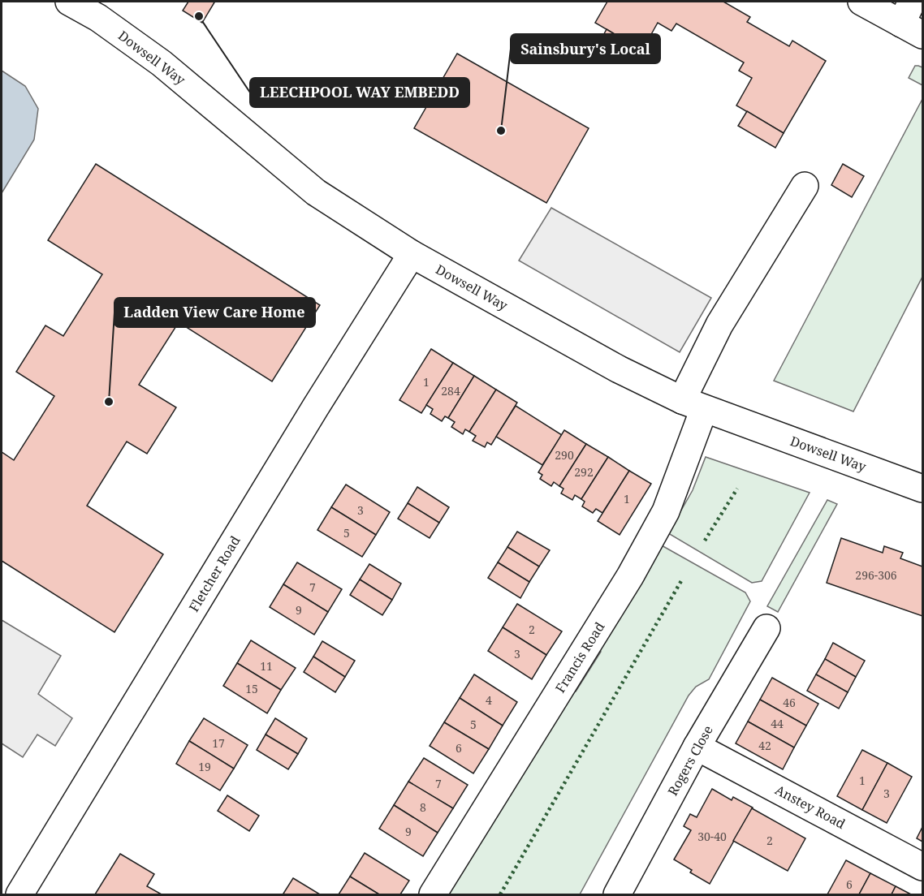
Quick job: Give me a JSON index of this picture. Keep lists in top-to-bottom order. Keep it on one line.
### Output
{"streets":{"street":["Dowsell Way","Fletcher Road","Francis Road","Rogers Close","Anstey Road"]},"crossings":[["Dowsell Way","Fletcher Road"],["Dowsell Way","Francis Road"],["Rogers Close","Anstey Road"]],"places":["LEECHPOOL WAY EMBEDD","Sainsbury's Local","Ladden View Care Home"],"house_numbers":["1","284","290","292","1","3","5","296-306","7","9","2","3","11","15","4","46","44","5","17","42","6","19","1","7","3","8","9","30-40","2","6"]}
